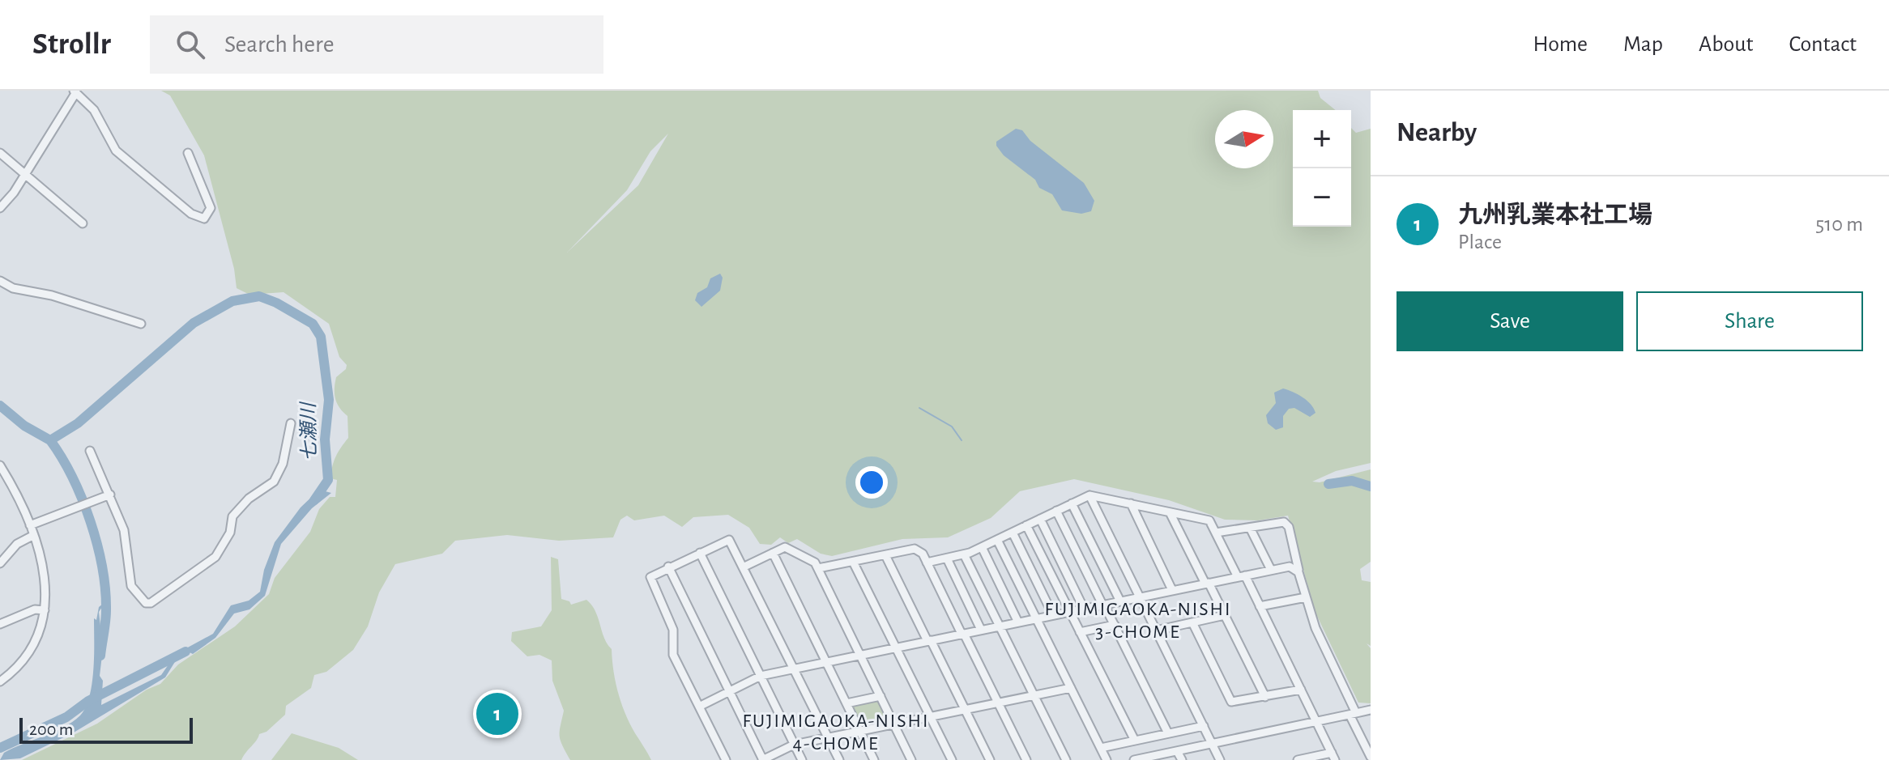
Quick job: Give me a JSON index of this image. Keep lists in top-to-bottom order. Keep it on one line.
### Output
{"districts":["FUJIMIGAOKA-NISHI 3-CHOME","FUJIMIGAOKA-NISHI 4-CHOME"],"water":["七瀬川"],"scale_bar":"200 m","north":"right","page":{"header":"Strollr","search":"Search here","nav":["Home","Map","About","Contact"],"heading":"Nearby","map_buttons":["+","−"],"list":[{"mark":"1","name":"九州乳業本社工場","note":"Place","value":"510 m"}],"buttons":["Save","Share"],"pins":"1","scale":"200 m"}}
